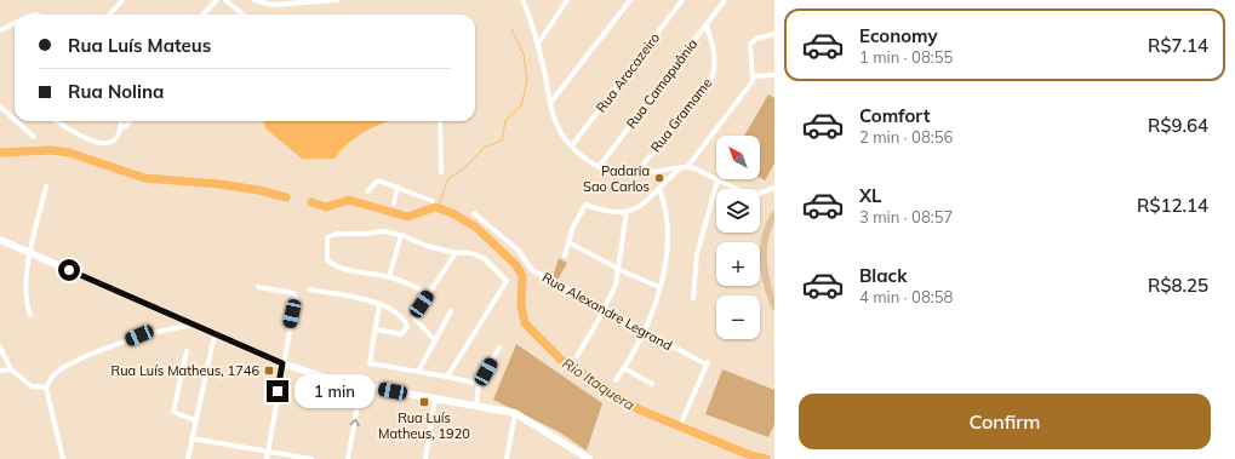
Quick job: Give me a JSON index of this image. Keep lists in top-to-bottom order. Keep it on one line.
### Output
{"streets":{"street":["Rua Aracazeiro","Rua Camapuânia","Rua Gramame","Rua Alexandre Legrand"]},"crossings":[["Rua Camapuânia","Rua Gramame"]],"water":["Rio Itaquera"],"places":{"other":["Padaria Sao Carlos"],"transit":["Rua Luís Matheus, 1746","Rua Luís Matheus, 1920"]},"north":"top left","page":{"list":[{"name":"Economy","note":"1 min · 08:55","value":"R$7.14"},{"name":"Comfort","note":"2 min · 08:56","value":"R$9.64"},{"name":"XL","note":"3 min · 08:57","value":"R$12.14"},{"name":"Black","note":"4 min · 08:58","value":"R$8.25"}],"banner":["Rua Luís Mateus","Rua Nolina"],"map_buttons":["+","−"],"bubble":"1 min","buttons":"Confirm"}}
